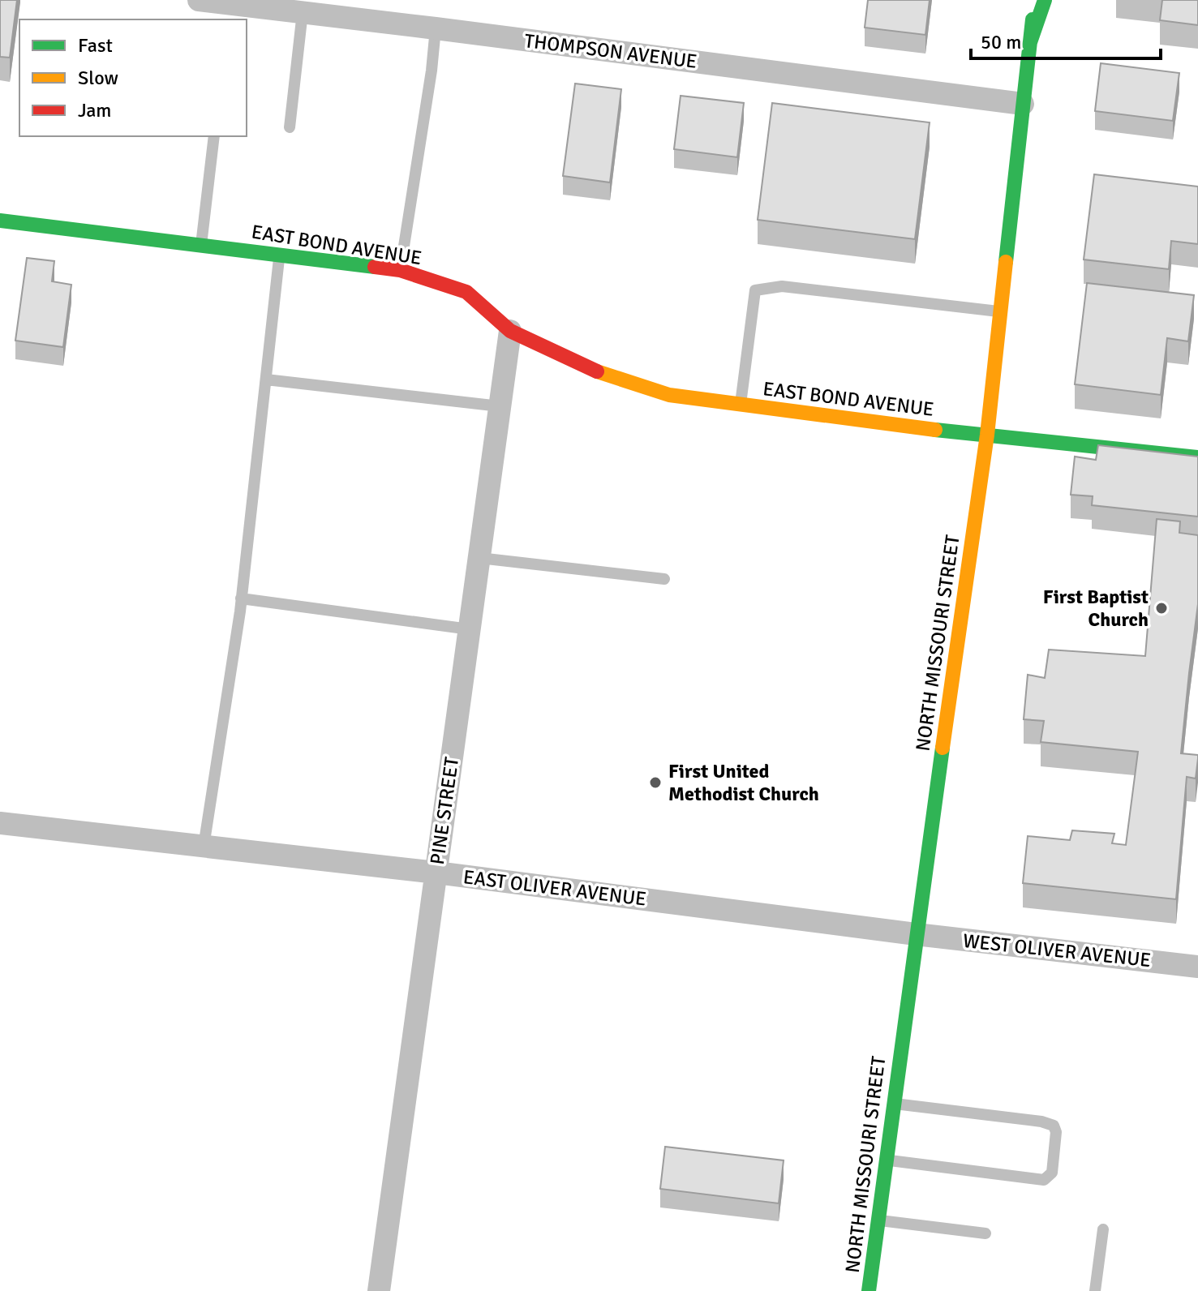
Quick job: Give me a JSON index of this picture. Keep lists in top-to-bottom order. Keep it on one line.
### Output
{"streets":{"main road":["EAST BOND AVENUE","NORTH MISSOURI STREET"],"street":["THOMPSON AVENUE","PINE STREET","EAST OLIVER AVENUE","WEST OLIVER AVENUE"]},"crossings":[["THOMPSON AVENUE","NORTH MISSOURI STREET"],["EAST BOND AVENUE","NORTH MISSOURI STREET"],["EAST BOND AVENUE","PINE STREET"],["NORTH MISSOURI STREET","EAST OLIVER AVENUE"],["NORTH MISSOURI STREET","WEST OLIVER AVENUE"],["PINE STREET","EAST OLIVER AVENUE"],["EAST OLIVER AVENUE","WEST OLIVER AVENUE"]],"places":["First Baptist Church","First United Methodist Church"],"legend":["Fast","Slow","Jam"],"scale_bar":"50 m"}
